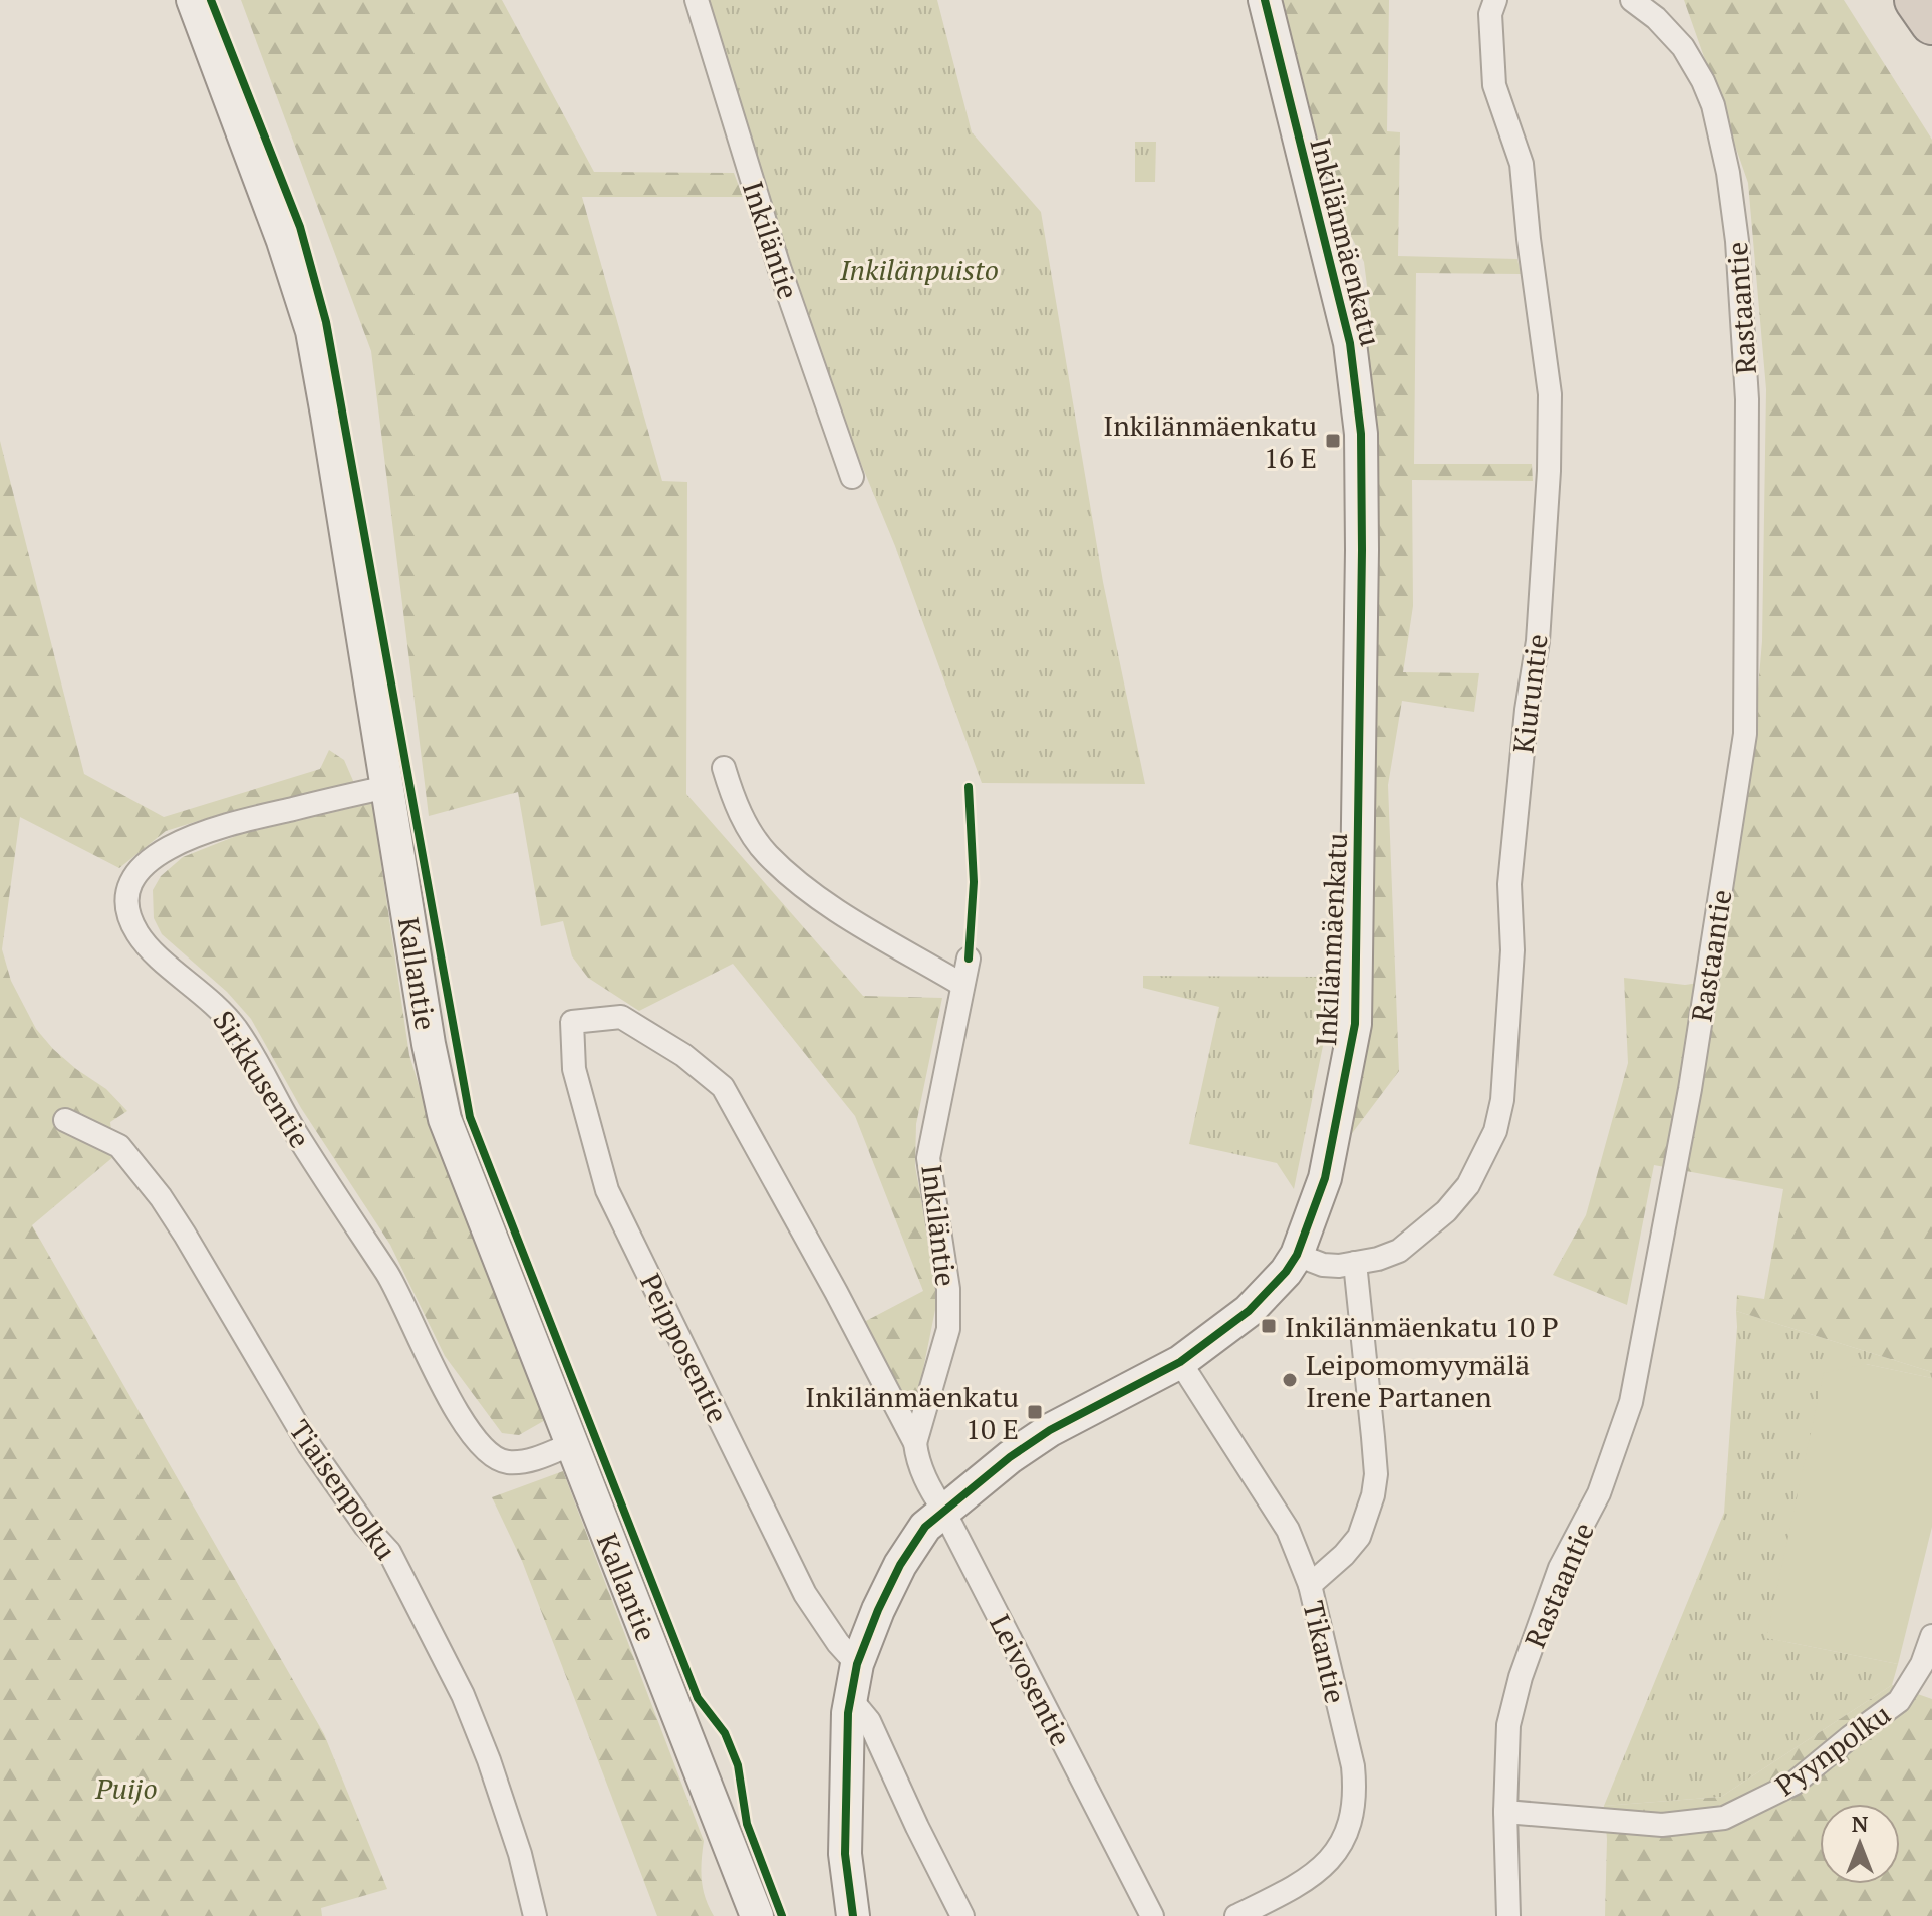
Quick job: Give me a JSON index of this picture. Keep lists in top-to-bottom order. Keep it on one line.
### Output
{"streets":{"street":["Inkiläntie","Inkilänmäenkatu","Rastaantie","Kiuruntie","Kallantie","Sirkkusentie","Peipposentie","Tiaisenpolku","Tikantie","Leivosentie","Pyynpolku"]},"crossings":[["Inkiläntie","Leivosentie"],["Inkilänmäenkatu","Kiuruntie"],["Inkilänmäenkatu","Peipposentie"],["Inkilänmäenkatu","Tikantie"],["Inkilänmäenkatu","Leivosentie"],["Rastaantie","Pyynpolku"],["Kallantie","Sirkkusentie"],["Peipposentie","Leivosentie"]],"parks":["Inkilänpuisto","Puijo"],"places":{"transit":["Inkilänmäenkatu 16 E","Inkilänmäenkatu 10 P","Inkilänmäenkatu 10 E"],"other":["Leipomomyymälä Irene Partanen"]},"north":"top"}
